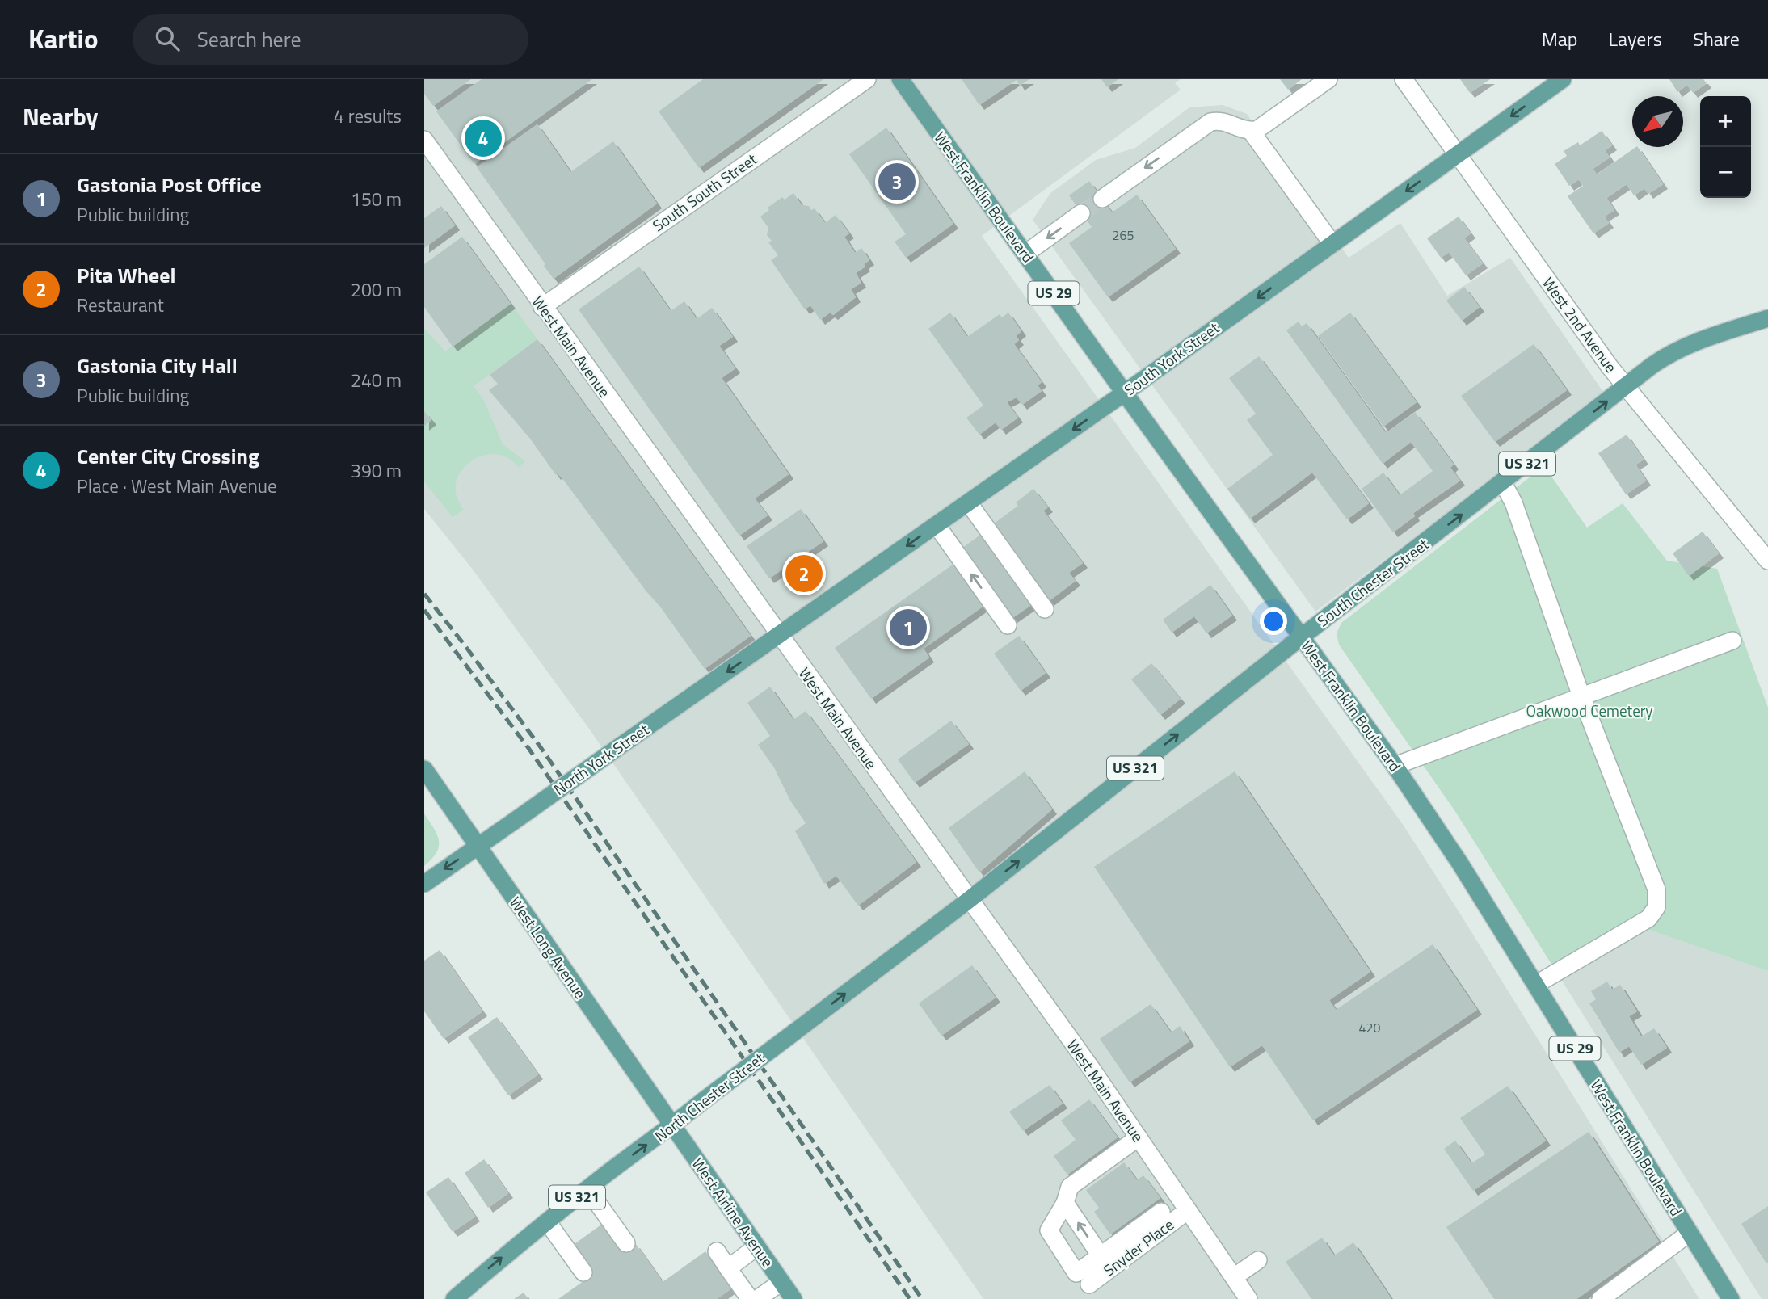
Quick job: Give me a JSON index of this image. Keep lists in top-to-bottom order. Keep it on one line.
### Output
{"streets":{"main road":["West Franklin Boulevard","US 29","South York Street","US 321","South Chester Street","North York Street","West Long Avenue","North Chester Street","West Airline Avenue"],"street":["South South Street","West 2nd Avenue","West Main Avenue","Snyder Place"]},"crossings":[["South South Street","West Main Avenue"],["West Franklin Boulevard","South York Street"],["West Franklin Boulevard","South Chester Street"],["West 2nd Avenue","South York Street"],["West 2nd Avenue","South Chester Street"],["West Main Avenue","South York Street"],["West Main Avenue","South Chester Street"],["West Main Avenue","North York Street"],["West Main Avenue","North Chester Street"],["West Main Avenue","Snyder Place"],["South York Street","North York Street"],["South Chester Street","North Chester Street"],["North York Street","West Long Avenue"],["West Long Avenue","North Chester Street"],["West Long Avenue","West Airline Avenue"],["North Chester Street","West Airline Avenue"]],"one_way":["South York Street","South Chester Street","North York Street","North Chester Street"],"parks":["Oakwood Cemetery"],"house_numbers":["265","420"],"north":"bottom left","page":{"header":"Kartio","search":"Search here","nav":["Map","Layers","Share"],"heading":["Nearby","4 results"],"map_buttons":["+","−"],"pins":["4","3","2","1"],"list":[{"mark":"1","name":"Gastonia Post Office","note":"Public building","value":"150 m"},{"mark":"2","name":"Pita Wheel","note":"Restaurant","value":"200 m"},{"mark":"3","name":"Gastonia City Hall","note":"Public building","value":"240 m"},{"mark":"4","name":"Center City Crossing","note":"Place · West Main Avenue","value":"390 m"}]}}
